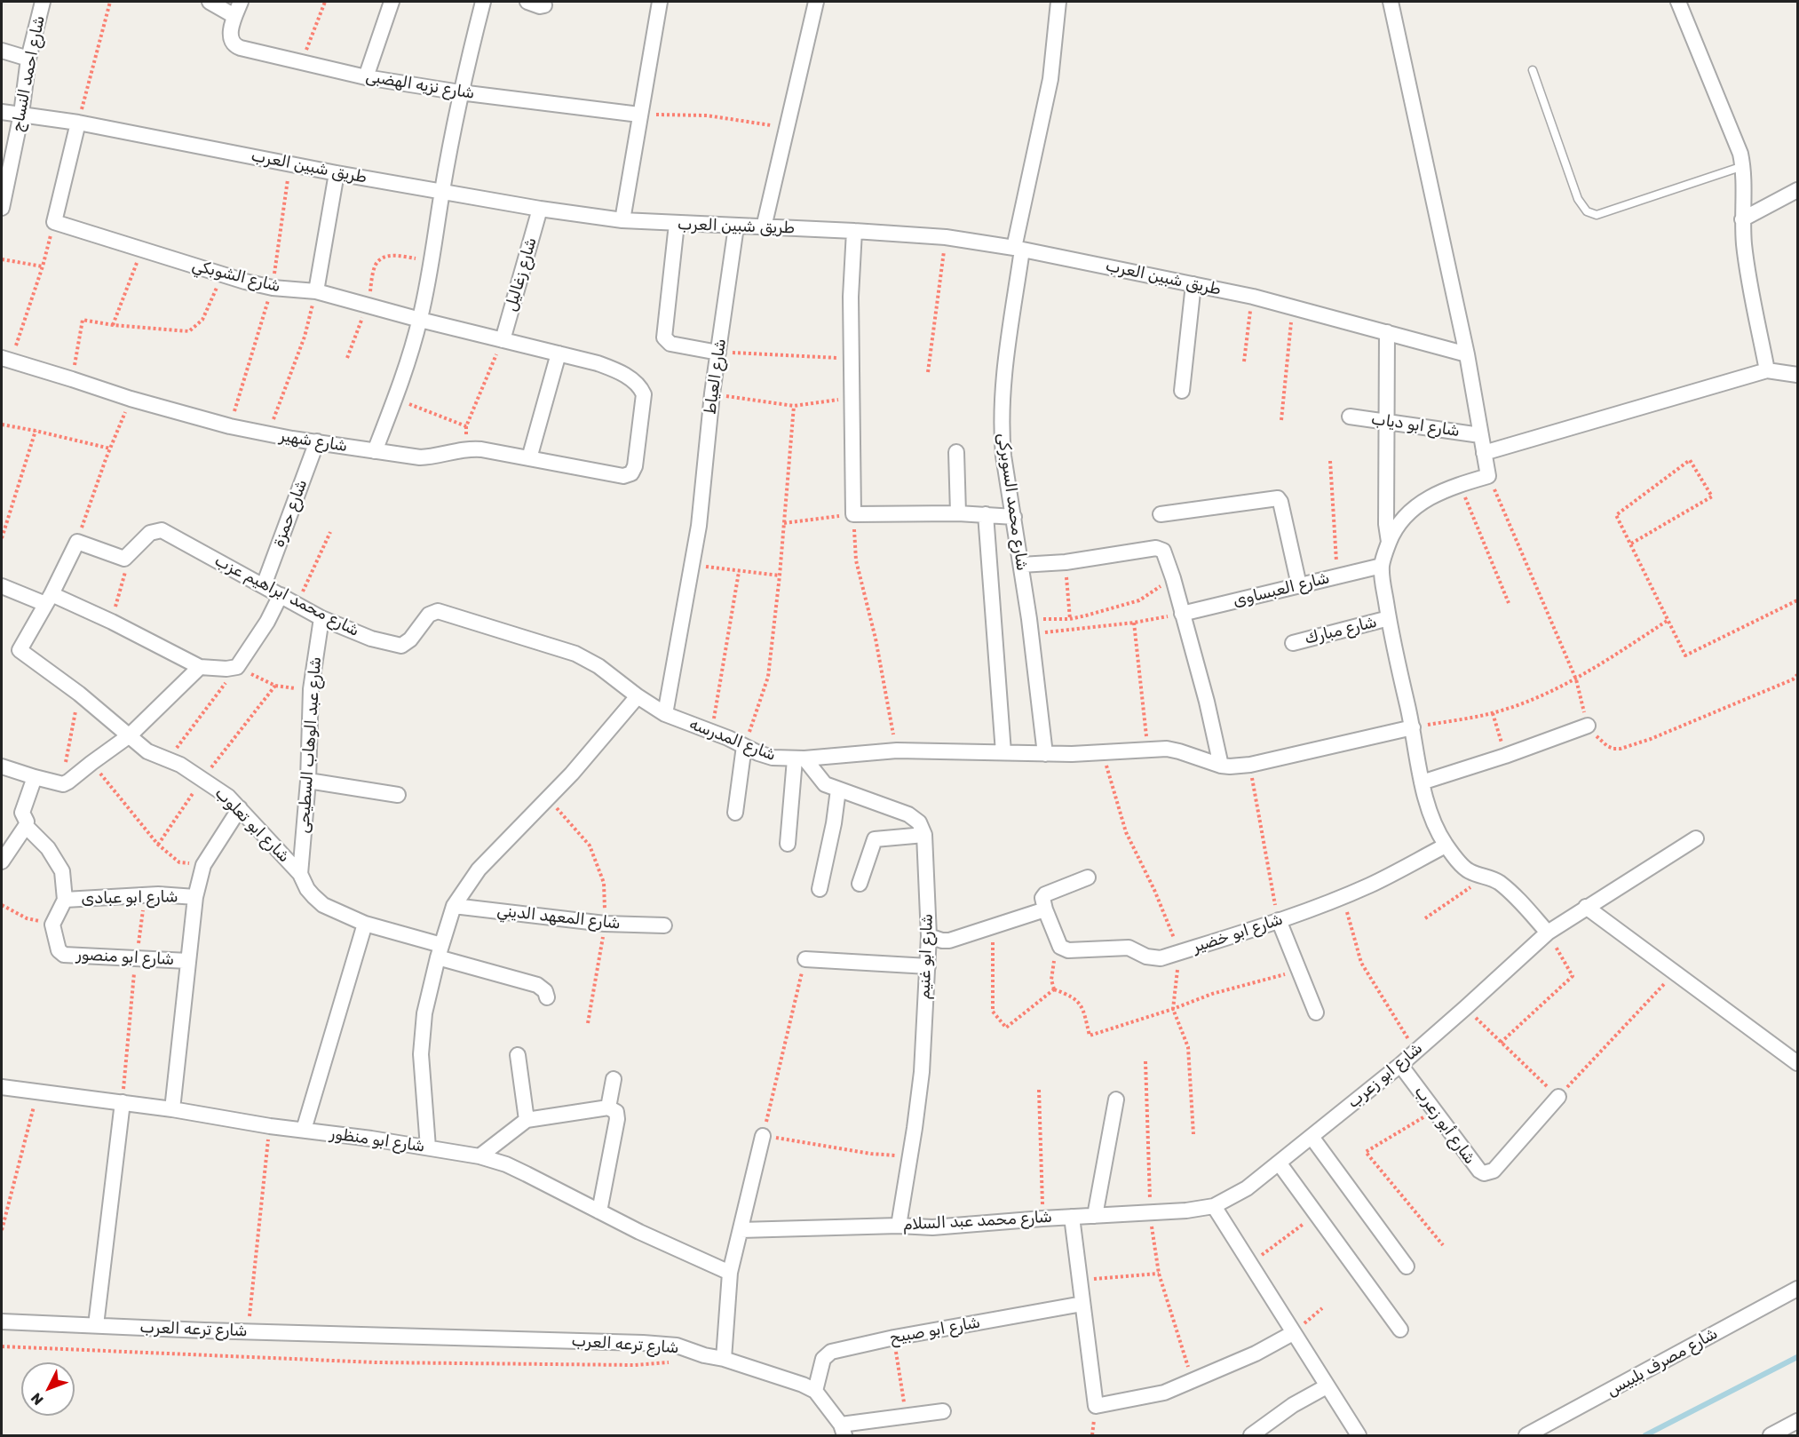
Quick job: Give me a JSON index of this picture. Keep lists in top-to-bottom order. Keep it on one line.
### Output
{"streets":{"street":["شارع احمد النساج","شارع نزيه الهضبى","طريق شبين العرب","شارع زغاليل","شارع الشوبكي","شارع العياط","شارع ابو دياب","شارع شهير","شارع محمد السوبركى","شارع حمزة","شارع العبساوى","شارع محمد ابراهيم عزب","شارع مبارك","شارع المدرسه","شارع عبد الوهاب السطيحى","شارع ابو تعلوب","شارع ابو عبادى","شارع المعهد الديني","شارع ابو خضير","شارع ابو غنيم","شارع ابو منصور","شارع ابو زعرب","شارع أبو زعرب","شارع ابو منظور","شارع محمد عبد السلام","شارع ترعه العرب","شارع ابو صبيح","شارع مصرف بلبيس"]},"crossings":[["شارع احمد النساج","طريق شبين العرب"],["طريق شبين العرب","شارع زغاليل"],["طريق شبين العرب","شارع العياط"],["طريق شبين العرب","شارع محمد السوبركى"],["شارع زغاليل","شارع الشوبكي"],["شارع الشوبكي","شارع شهير"],["شارع العياط","شارع محمد ابراهيم عزب"],["شارع العياط","شارع المدرسه"],["شارع شهير","شارع حمزة"],["شارع محمد السوبركى","شارع المدرسه"],["شارع حمزة","شارع محمد ابراهيم عزب"],["شارع محمد ابراهيم عزب","شارع المدرسه"],["شارع محمد ابراهيم عزب","شارع عبد الوهاب السطيحى"],["شارع عبد الوهاب السطيحى","شارع ابو تعلوب"],["شارع ابو غنيم","شارع محمد عبد السلام"],["شارع ابو زعرب","شارع أبو زعرب"],["شارع ابو زعرب","شارع محمد عبد السلام"],["شارع ترعه العرب","شارع ابو صبيح"]],"north":"bottom left"}
